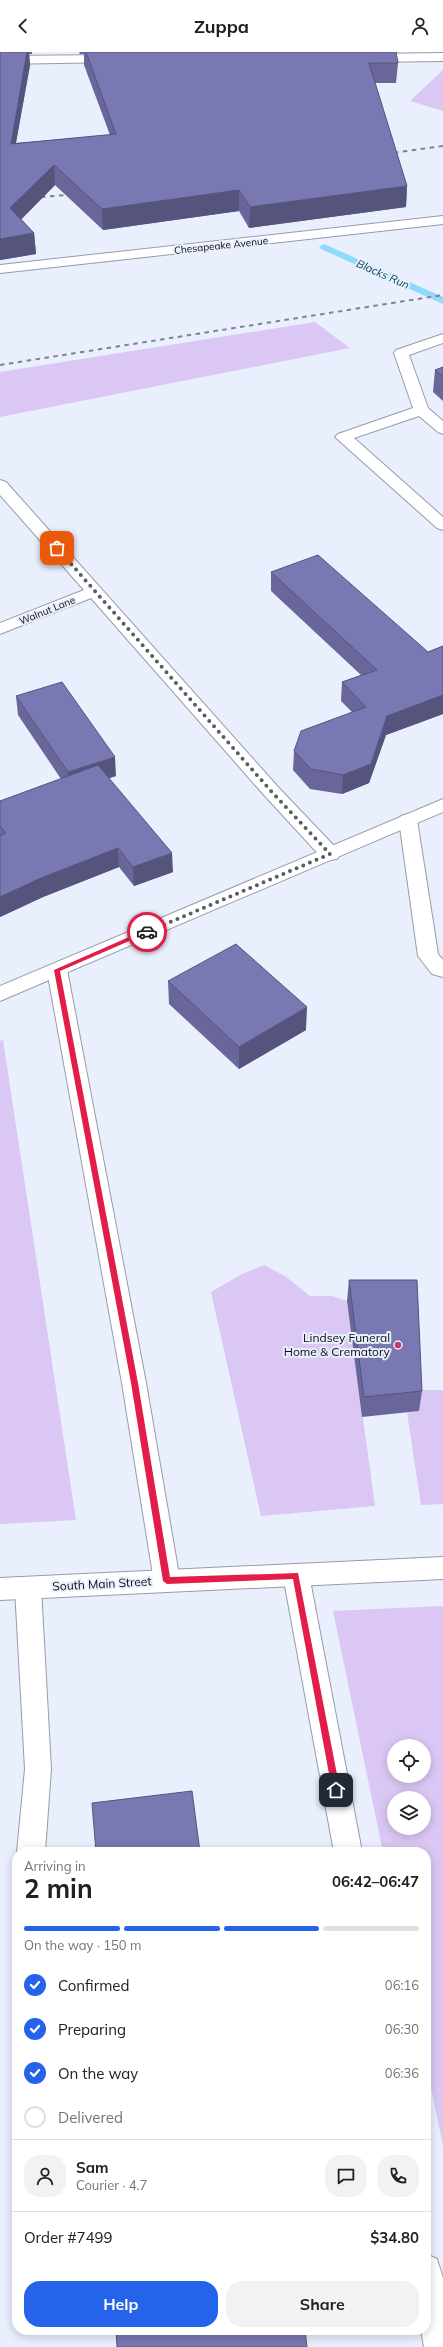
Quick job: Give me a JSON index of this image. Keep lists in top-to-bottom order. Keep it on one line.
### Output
{"streets":{"street":["Chesapeake Avenue","Walnut Lane","South Main Street"]},"water":["Blacks Run"],"places":["Lindsey Funeral Home & Crematory"],"page":{"header":"Zuppa","heading":["2 min","Arriving in","06:42–06:47"],"panel":["Sam","Courier · 4.7","Order #7499","$34.80"],"bar":"On the way · 150 m","list":[["Confirmed","06:16"],["Preparing","06:30"],["On the way","06:36"],"Delivered"],"buttons":["Help","Share"]}}
